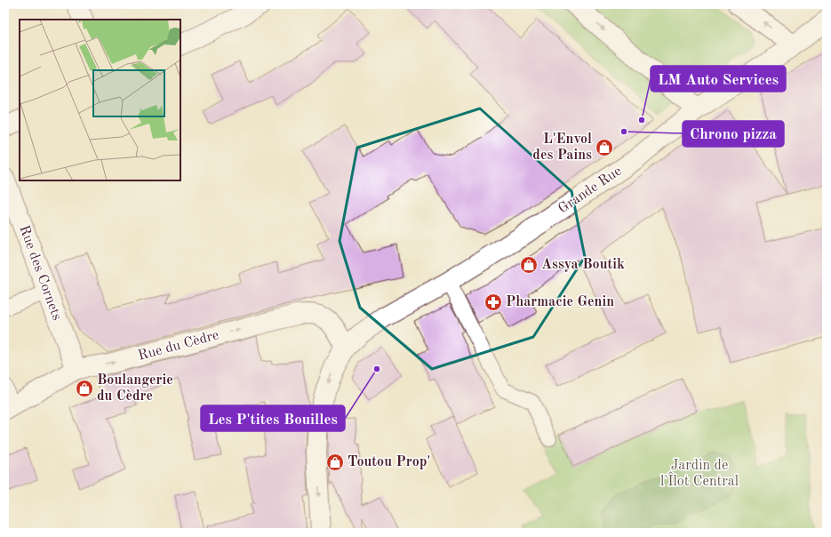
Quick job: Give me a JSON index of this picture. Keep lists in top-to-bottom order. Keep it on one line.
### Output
{"streets":{"street":["Grande Rue","Rue des Cornets","Rue du Cèdre"]},"crossings":[["Grande Rue","Rue du Cèdre"],["Rue des Cornets","Rue du Cèdre"]],"one_way":["Rue du Cèdre"],"parks":["Jardin de l'Îlot Central"],"places":{"other":["LM Auto Services","Chrono pizza","Les P'tites Bouilles"],"shop":["L'Envol des Pains","Assya Boutik","Boulangerie du Cèdre","Toutou Prop'"],"pharmacy":["Pharmacie Genin"]}}
